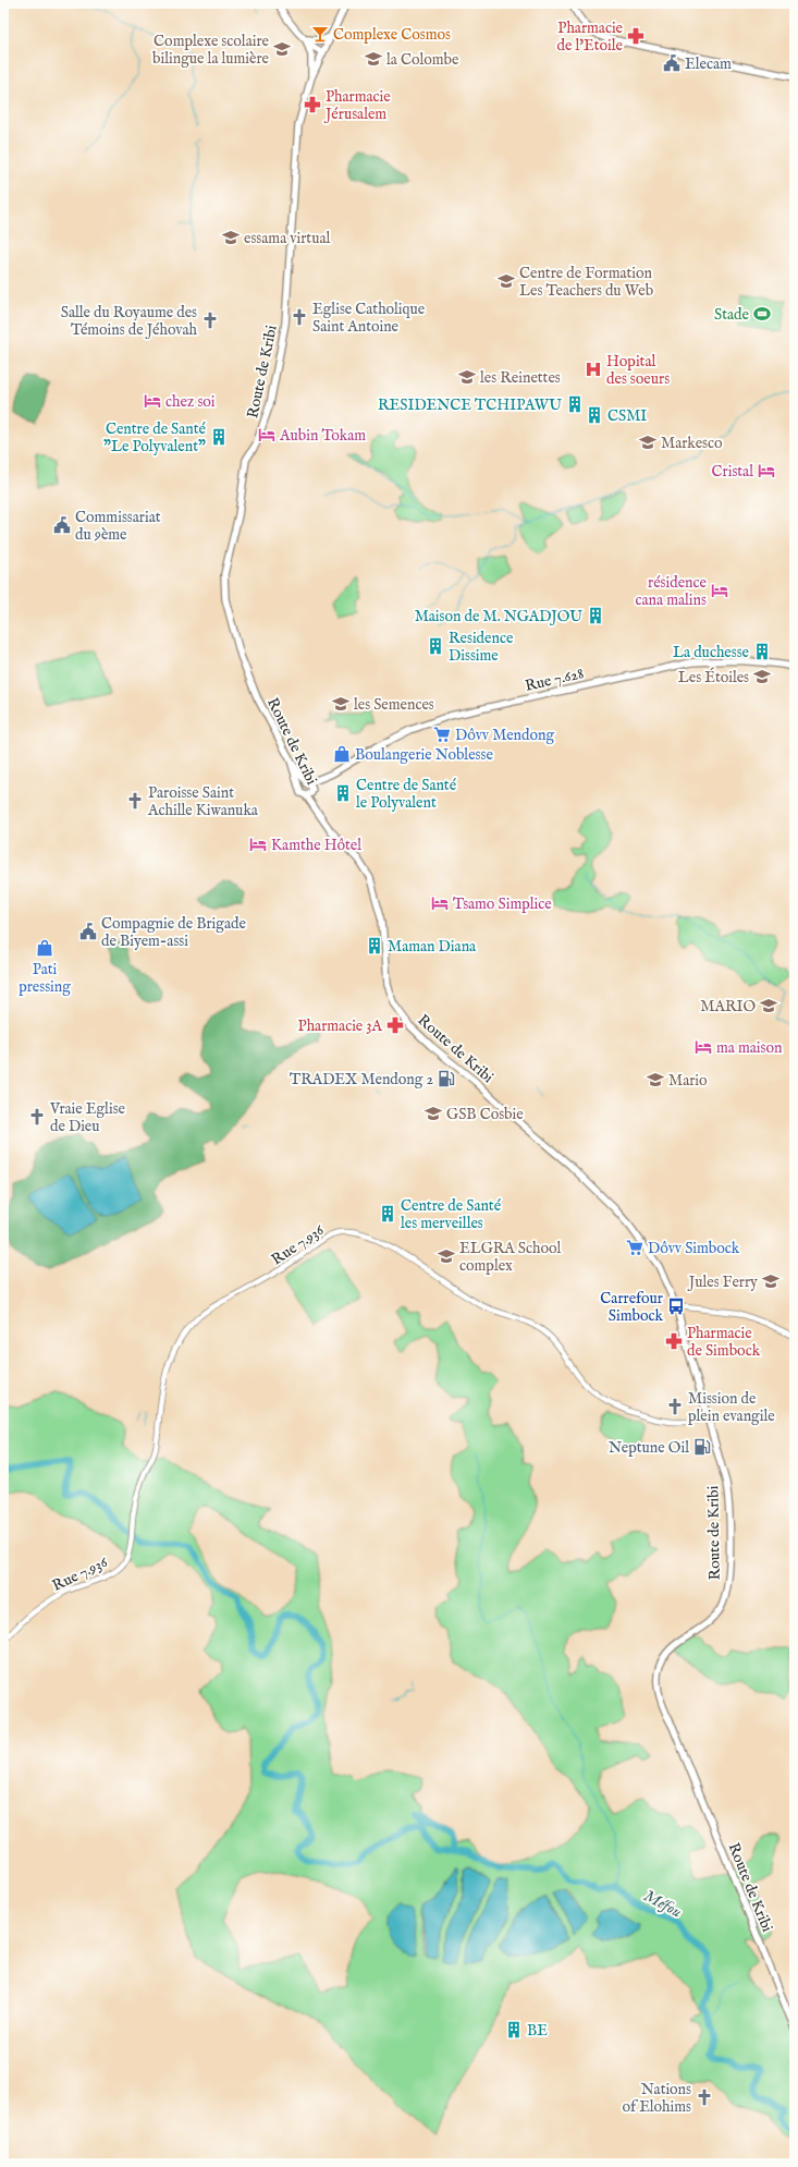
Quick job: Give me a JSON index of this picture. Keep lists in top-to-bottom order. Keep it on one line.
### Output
{"streets":{"main road":["Route de Kribi","Rue 7.628"],"street":["Rue 7.936"]},"crossings":[["Route de Kribi","Rue 7.628"],["Route de Kribi","Rue 7.936"]],"water":["Méfou"],"places":{"bar":["Complexe Cosmos"],"pharmacy":["Pharmacie de l'Etoile","Pharmacie Jérusalem","Pharmacie 3A","Pharmacie de Simbock"],"school or university":["Complexe scolaire bilingue la lumière","la Colombe","essama virtual","Centre de Formation Les Teachers du Web","les Reinettes","Markesco","Les Étoiles","les Semences","MARIO","Mario","GSB Cosbie","ELGRA School complex","Jules Ferry"],"public building":["Elecam","Commissariat du 9ème","Compagnie de Brigade de Biyem-assi"],"sports":["Stade"],"church":["Eglise Catholique Saint Antoine","Salle du Royaume des Témoins de Jéhovah","Paroisse Saint Achille Kiwanuka","Vraie Eglise de Dieu","Mission de plein evangile","Nations of Elohims"],"hospital":["Hopital des soeurs"],"hotel":["chez soi","Aubin Tokam","Cristal","résidence cana malins","Kamthe Hôtel","Tsamo Simplice","ma maison"],"building":["RESIDENCE TCHIPAWU","CSMI","Centre de Santé \"Le Polyvalent\"","Maison de M. NGADJOU","Residence Dissime","La duchesse","Centre de Santé le Polyvalent","Maman Diana","Centre de Santé les merveilles","BE"],"supermarket":["Dôvv Mendong","Dôvv Simbock"],"shop":["Boulangerie Noblesse","Pati pressing"],"fuel station":["TRADEX Mendong 2","Neptune Oil"],"bus stop":["Carrefour Simbock"]}}
